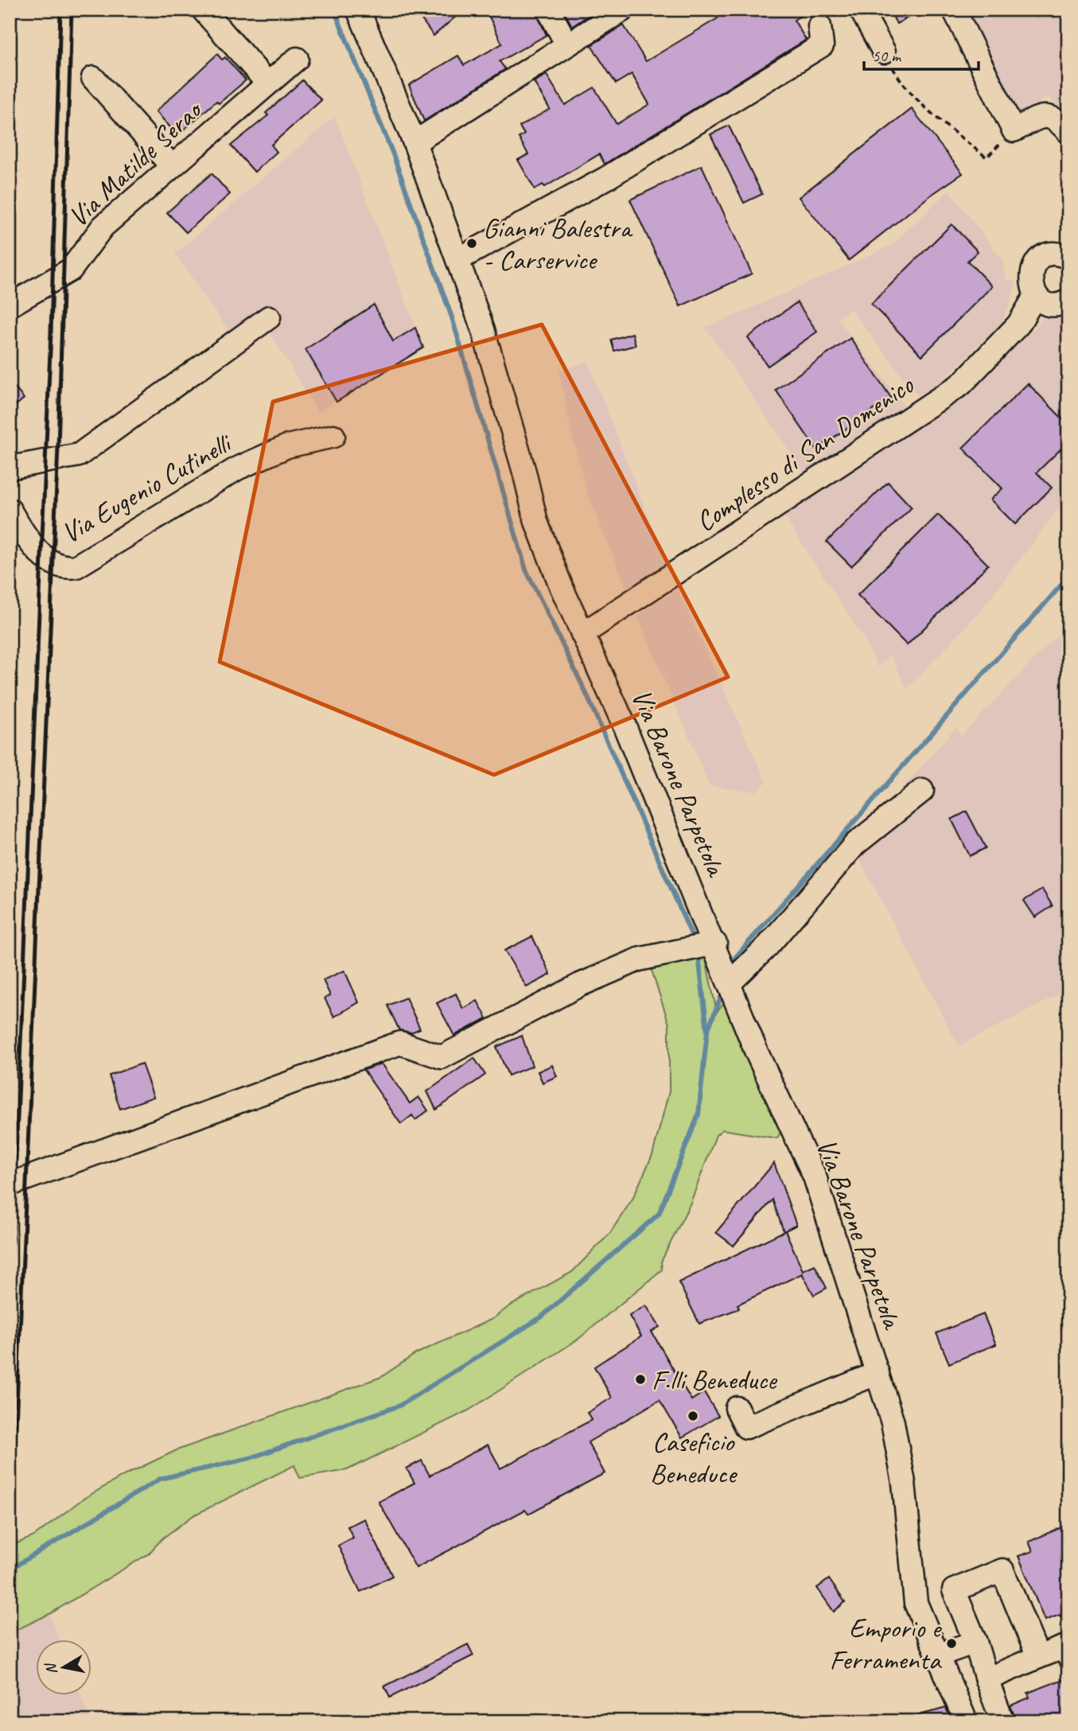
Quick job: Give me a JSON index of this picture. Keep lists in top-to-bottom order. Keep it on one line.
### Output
{"streets":{"street":["Via Matilde Serao","Complesso di San Domenico","Via Eugenio Cutinelli","Via Barone Parpetola"]},"crossings":[["Complesso di San Domenico","Via Barone Parpetola"]],"places":["Gianni Balestra - Carservice","F.lli Beneduce","Caseficio Beneduce","Emporio e Ferramenta"],"scale_bar":"50 m","north":"left"}
